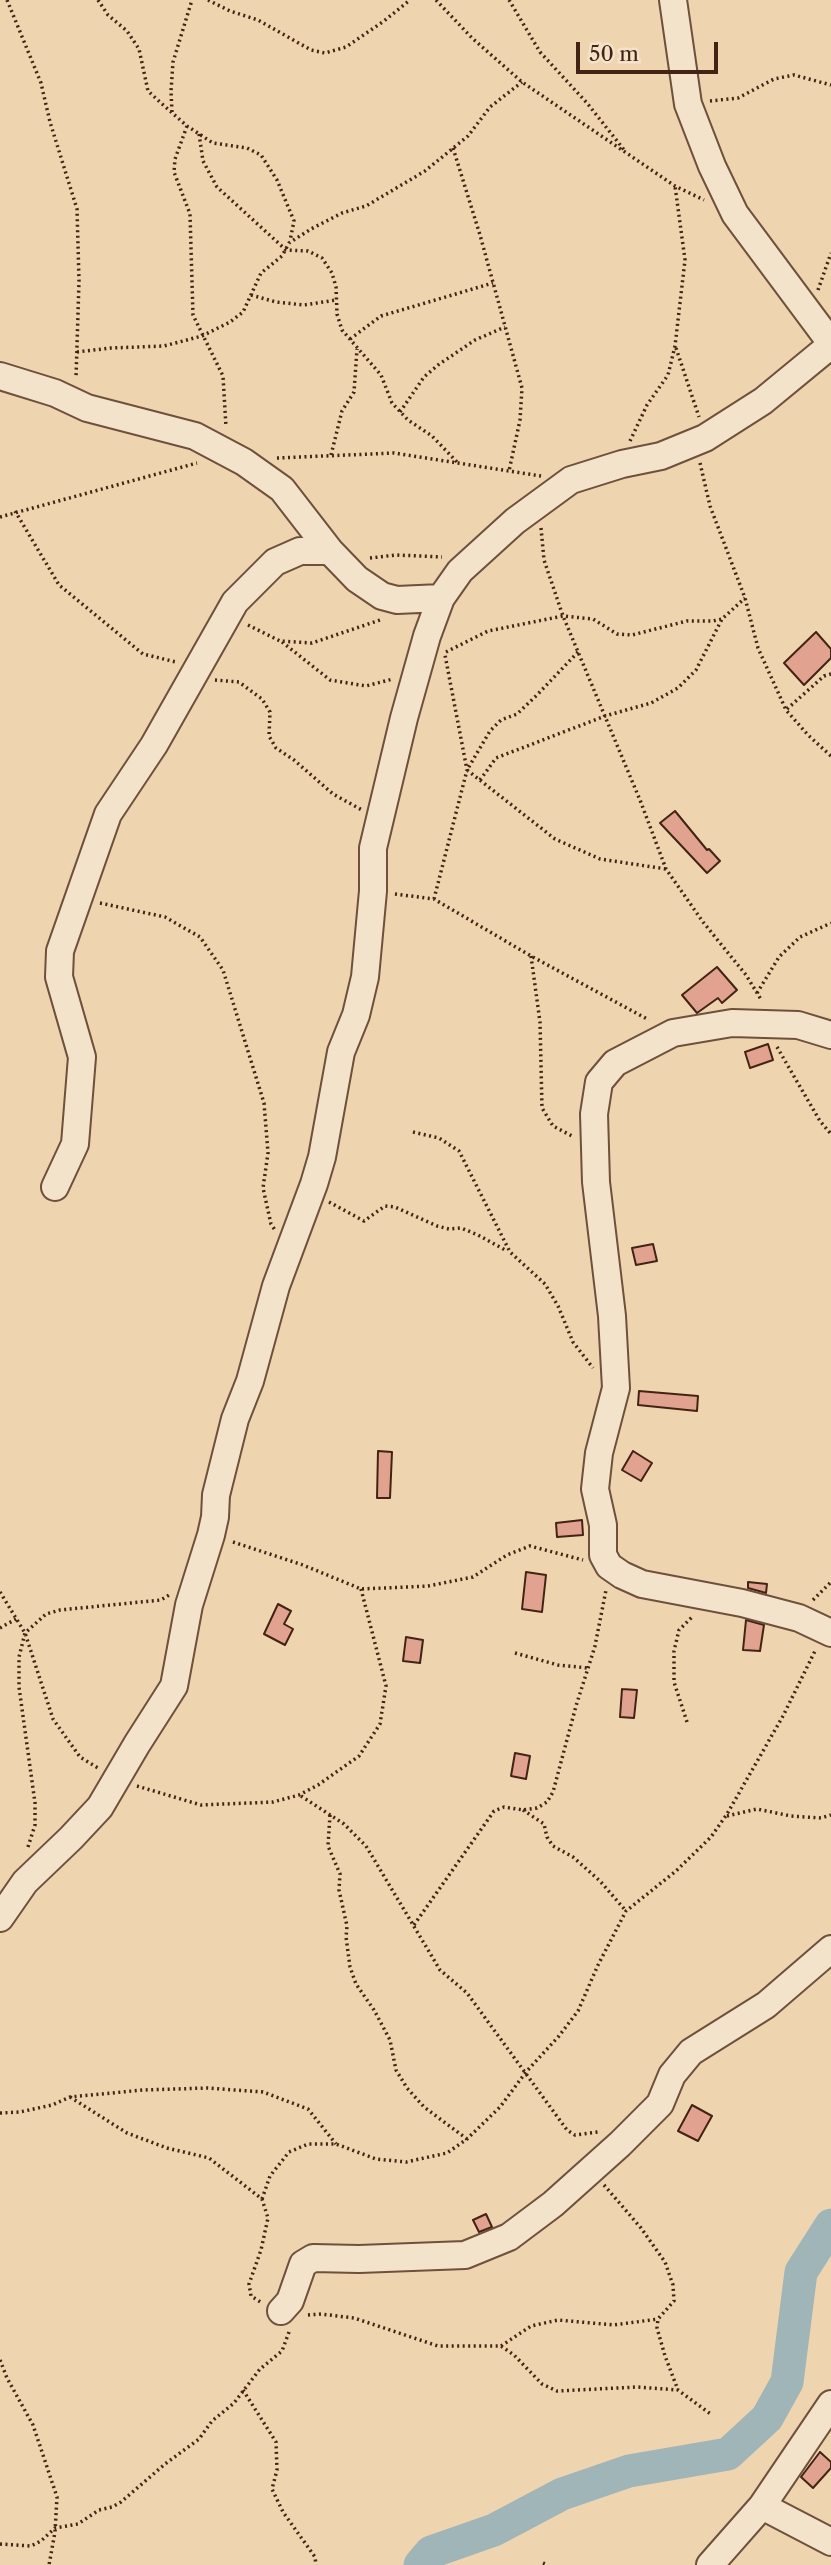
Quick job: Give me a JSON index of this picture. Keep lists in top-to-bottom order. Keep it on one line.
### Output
{"scale_bar":"50 m"}
